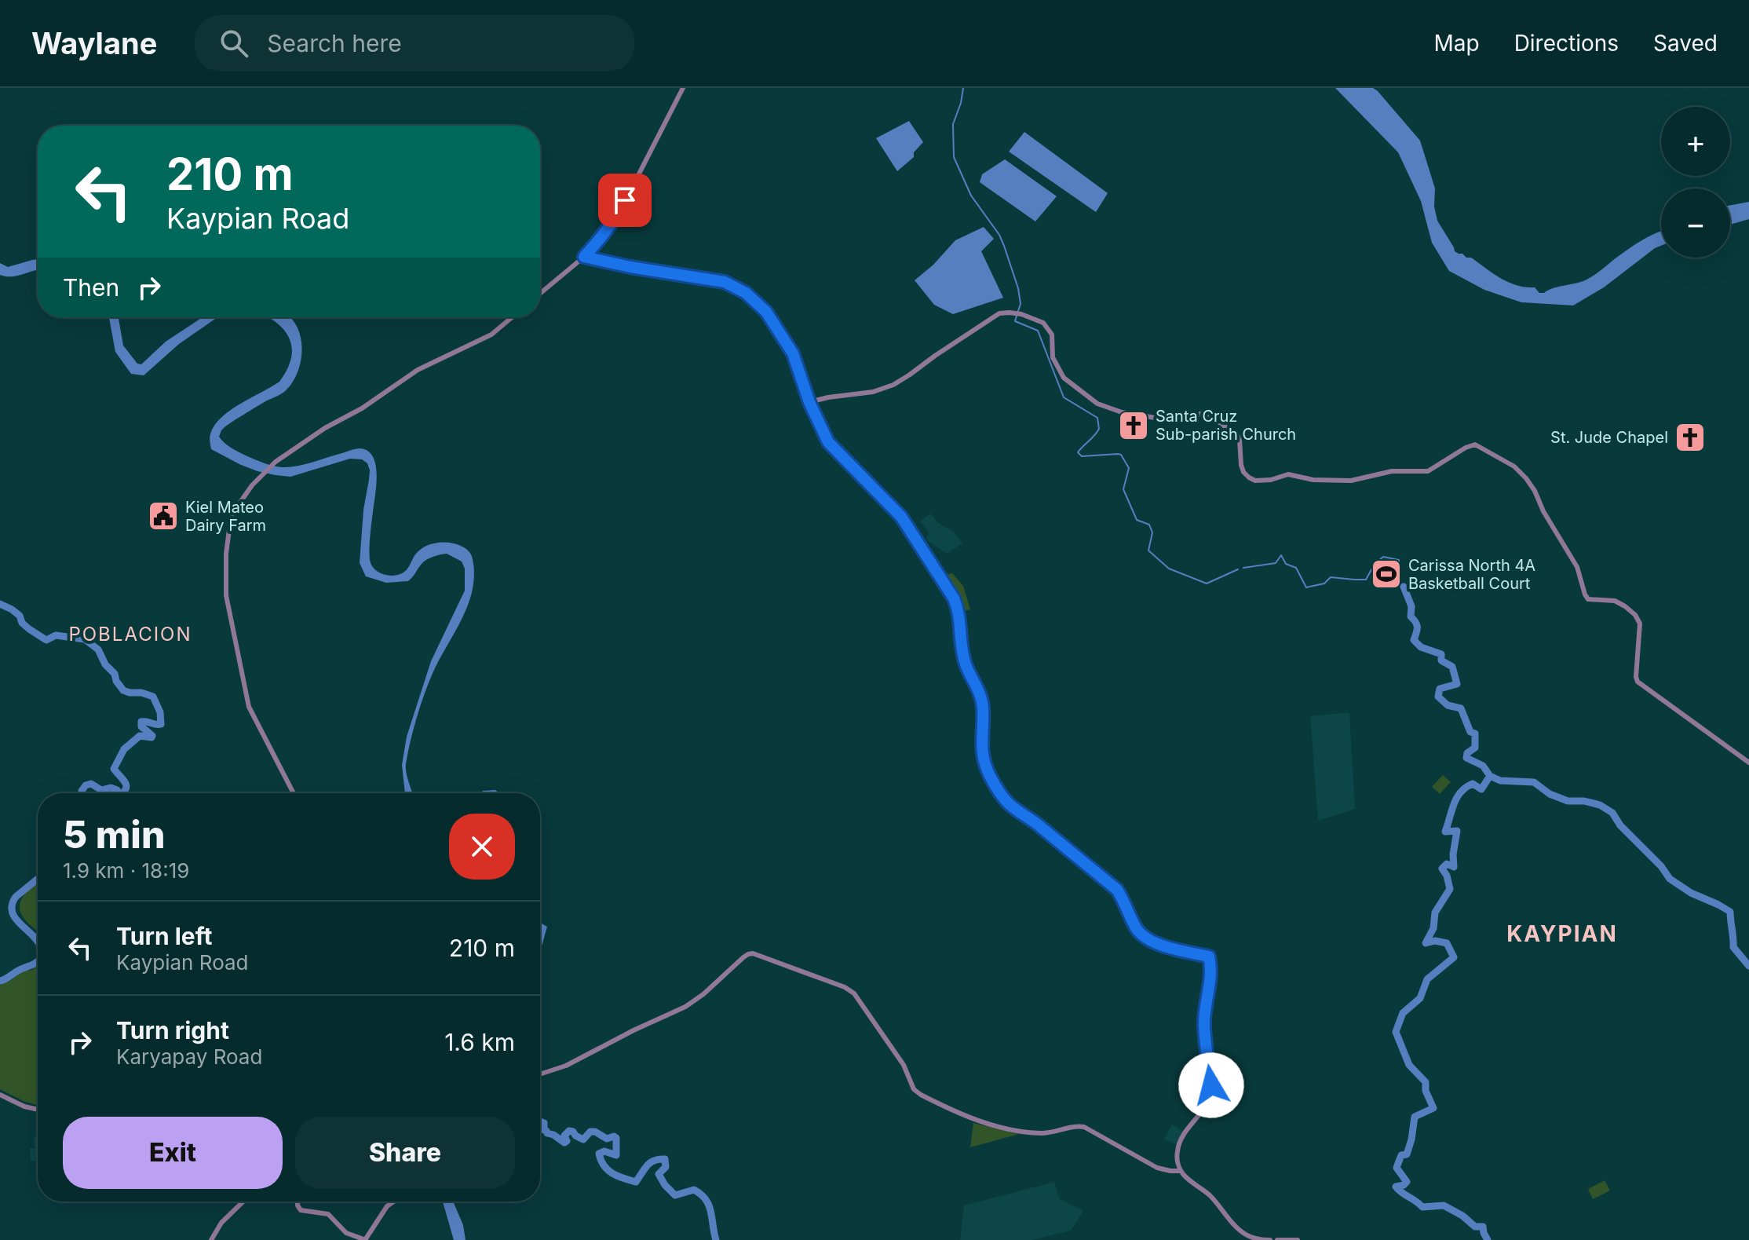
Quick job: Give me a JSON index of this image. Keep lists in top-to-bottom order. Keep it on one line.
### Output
{"districts":["POBLACION","KAYPIAN"],"places":{"church":["Santa Cruz Sub-parish Church","St. Jude Chapel"],"public building":["Kiel Mateo Dairy Farm"],"sports":["Carissa North 4A Basketball Court"]},"page":{"header":"Waylane","search":"Search here","nav":["Map","Directions","Saved"],"map_buttons":["+","−"],"turn":["210 m","Kaypian Road"],"then":"Then","heading":["5 min","1.9 km · 18:19"],"list":[{"name":"Turn left","note":"Kaypian Road","value":"210 m"},{"name":"Turn right","note":"Karyapay Road","value":"1.6 km"}],"buttons":["Exit","Share"]}}
